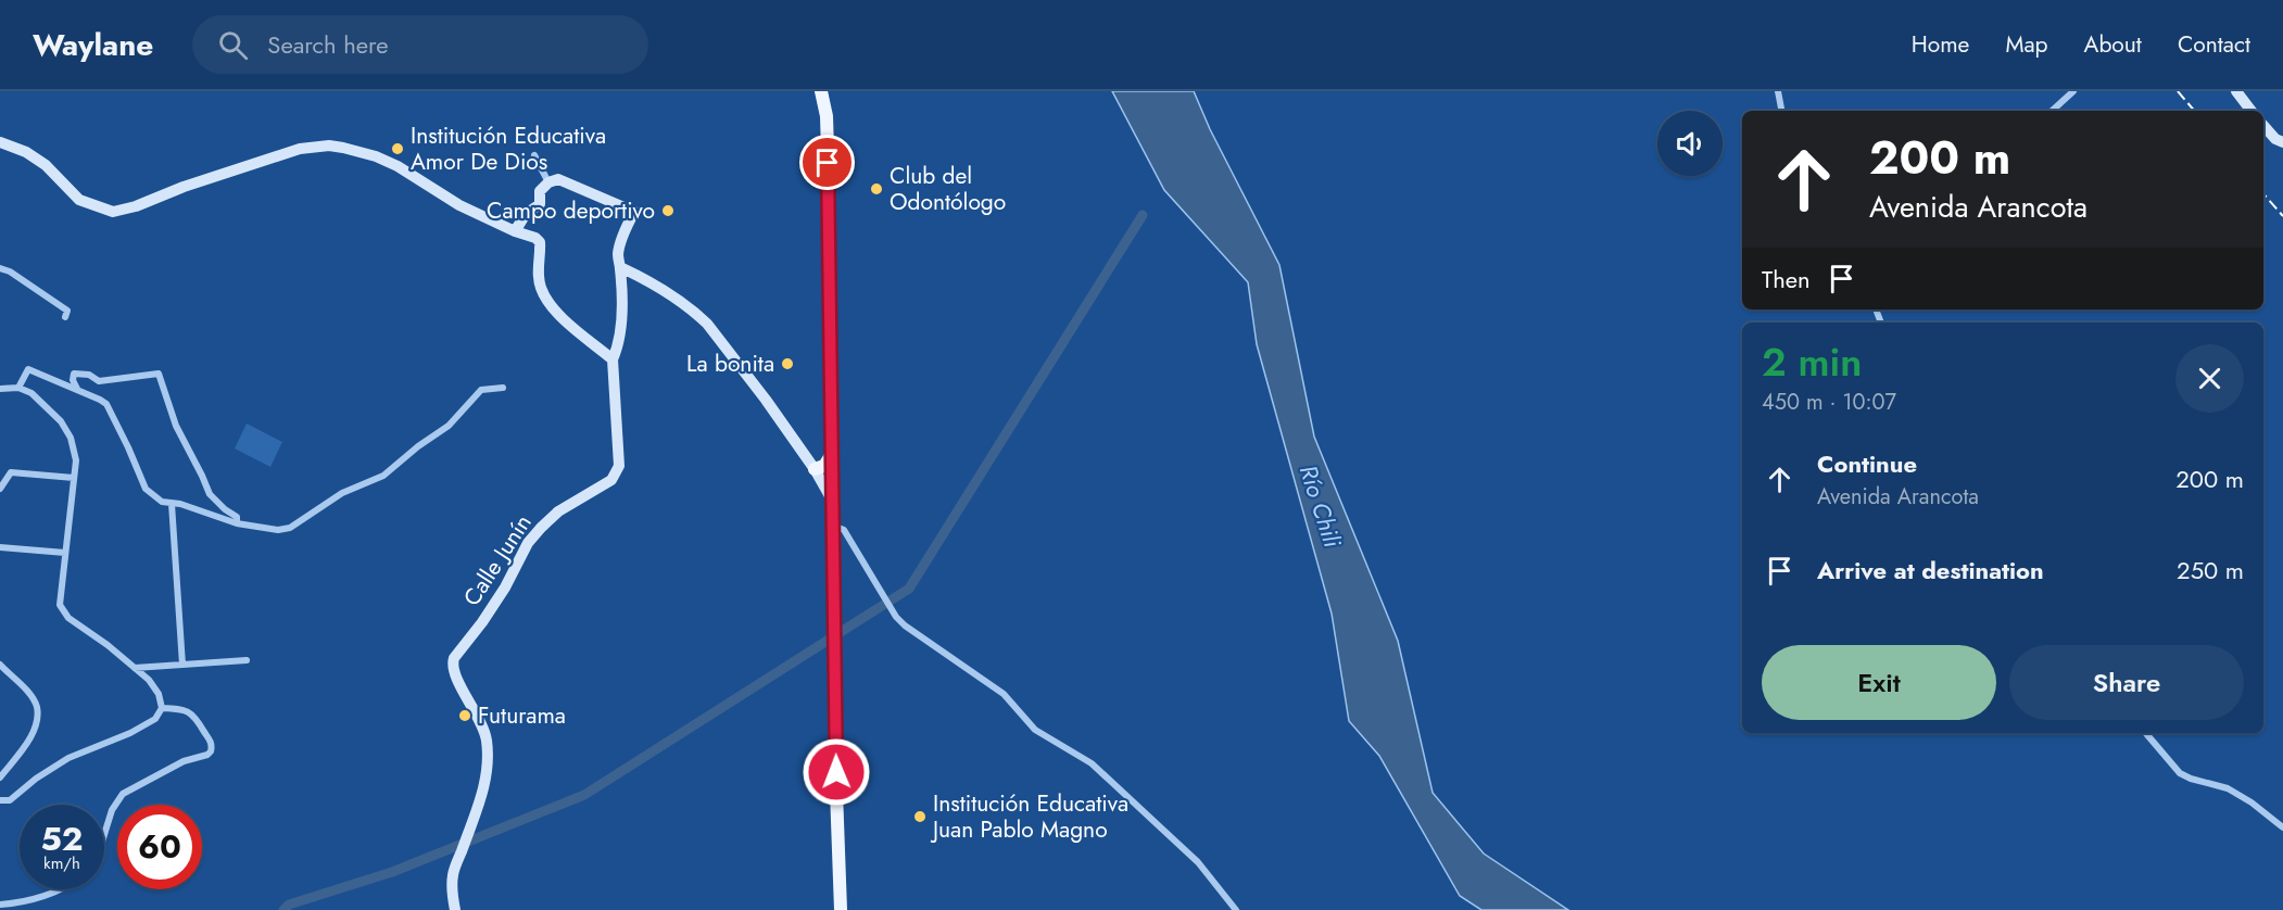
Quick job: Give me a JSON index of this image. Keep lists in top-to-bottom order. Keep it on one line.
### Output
{"streets":{"street":["Calle Junín"]},"water":["Río Chili"],"places":["Institución Educativa Amor De Dios","Club del Odontólogo","Campo deportivo","La bonita","Futurama","Institución Educativa Juan Pablo Magno"],"page":{"header":"Waylane","search":"Search here","nav":["Home","Map","About","Contact"],"turn":["200 m","Avenida Arancota"],"then":"Then","heading":["2 min","450 m · 10:07"],"list":[{"name":"Continue","note":"Avenida Arancota","value":"200 m"},{"name":"Arrive at destination","value":"250 m"}],"buttons":["Exit","Share"],"speed":"52 km/h","limit":"60"}}
